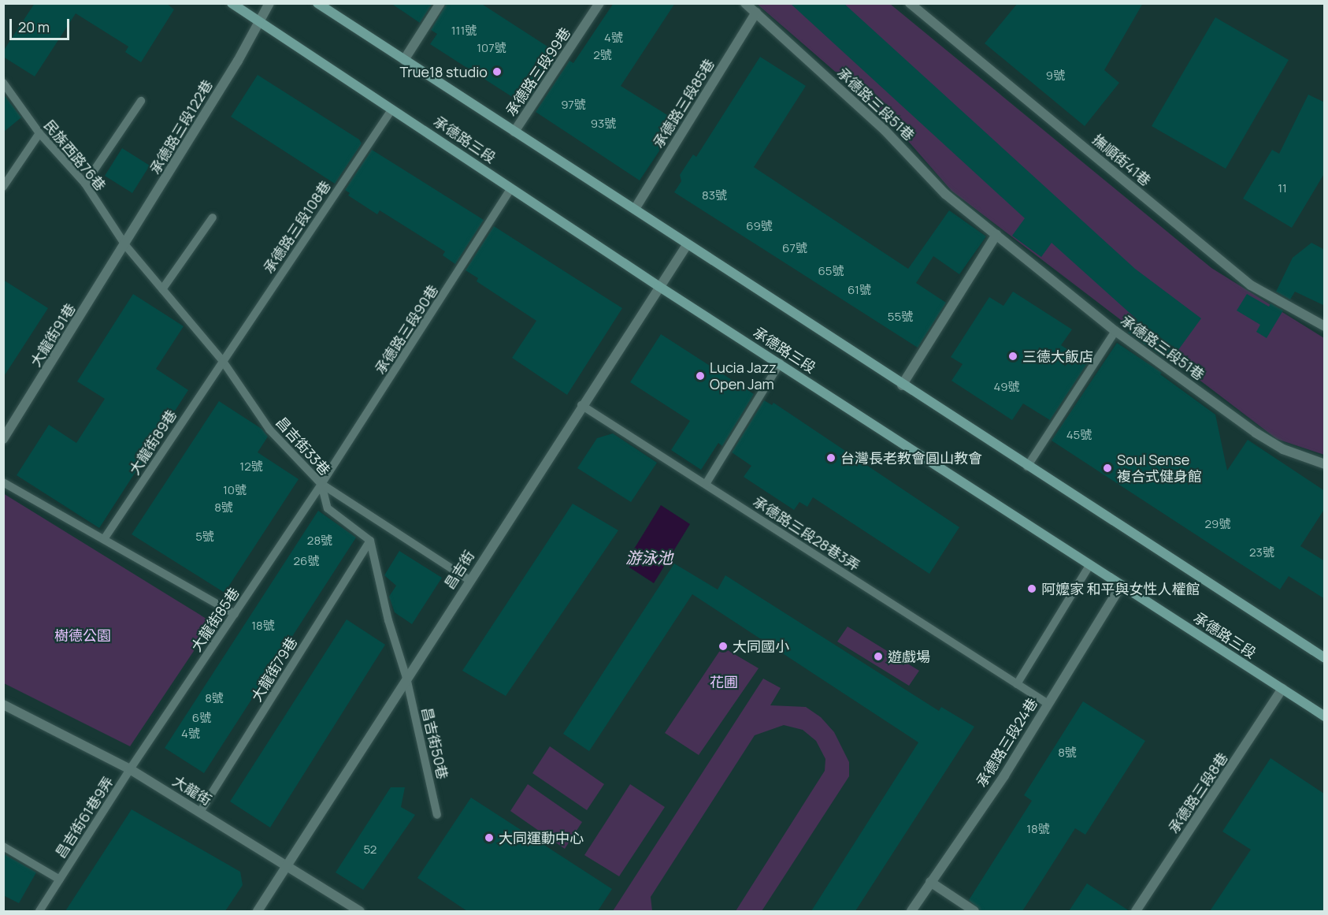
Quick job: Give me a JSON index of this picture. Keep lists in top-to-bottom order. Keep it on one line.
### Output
{"streets":{"main road":["承德路三段"],"street":["承德路三段99巷","承德路三段85巷","承德路三段51巷","承德路三段122巷","撫順街41巷","大龍街91巷","昌吉街","承德路三段24巷","大龍街","承德路三段8巷"],"lane":["民族西路76巷","承德路三段108巷","承德路三段90巷","大龍街89巷","昌吉街33巷","承德路三段28巷3弄","大龍街85巷","大龍街79巷","昌吉街50巷","昌吉街61巷9弄"]},"crossings":[["承德路三段85巷","承德路三段51巷"],["承德路三段122巷","承德路三段"],["承德路三段122巷","民族西路76巷"],["承德路三段122巷","大龍街91巷"],["承德路三段","承德路三段108巷"],["承德路三段","承德路三段90巷"],["承德路三段","昌吉街"],["承德路三段","承德路三段24巷"],["承德路三段","承德路三段8巷"],["民族西路76巷","大龍街91巷"],["民族西路76巷","昌吉街33巷"],["承德路三段108巷","大龍街89巷"],["承德路三段108巷","昌吉街33巷"],["承德路三段90巷","昌吉街33巷"],["承德路三段90巷","大龍街85巷"],["大龍街89巷","昌吉街33巷"],["昌吉街33巷","大龍街85巷"],["昌吉街33巷","大龍街79巷"],["承德路三段28巷3弄","昌吉街"],["承德路三段28巷3弄","承德路三段24巷"],["昌吉街","昌吉街50巷"],["昌吉街","大龍街"],["大龍街85巷","大龍街"],["大龍街85巷","昌吉街61巷9弄"],["大龍街79巷","大龍街"],["大龍街","昌吉街61巷9弄"]],"water":["游泳池"],"parks":["樹德公園","花圃"],"places":["True18 studio","三德大飯店","Lucia Jazz Open Jam","台灣長老教會圓山教會","Soul Sense 複合式健身館","阿嬤家 和平與女性人權館","大同國小","遊戲場","大同運動中心"],"house_numbers":["111號","4號","107號","2號","9號","97號","93號","11","83號","69號","67號","65號","61號","55號","49號","45號","12號","10號","8號","29號","5號","28號","23號","26號","18號","8號","6號","4號","8號","18號","52"],"scale_bar":"20 m"}
